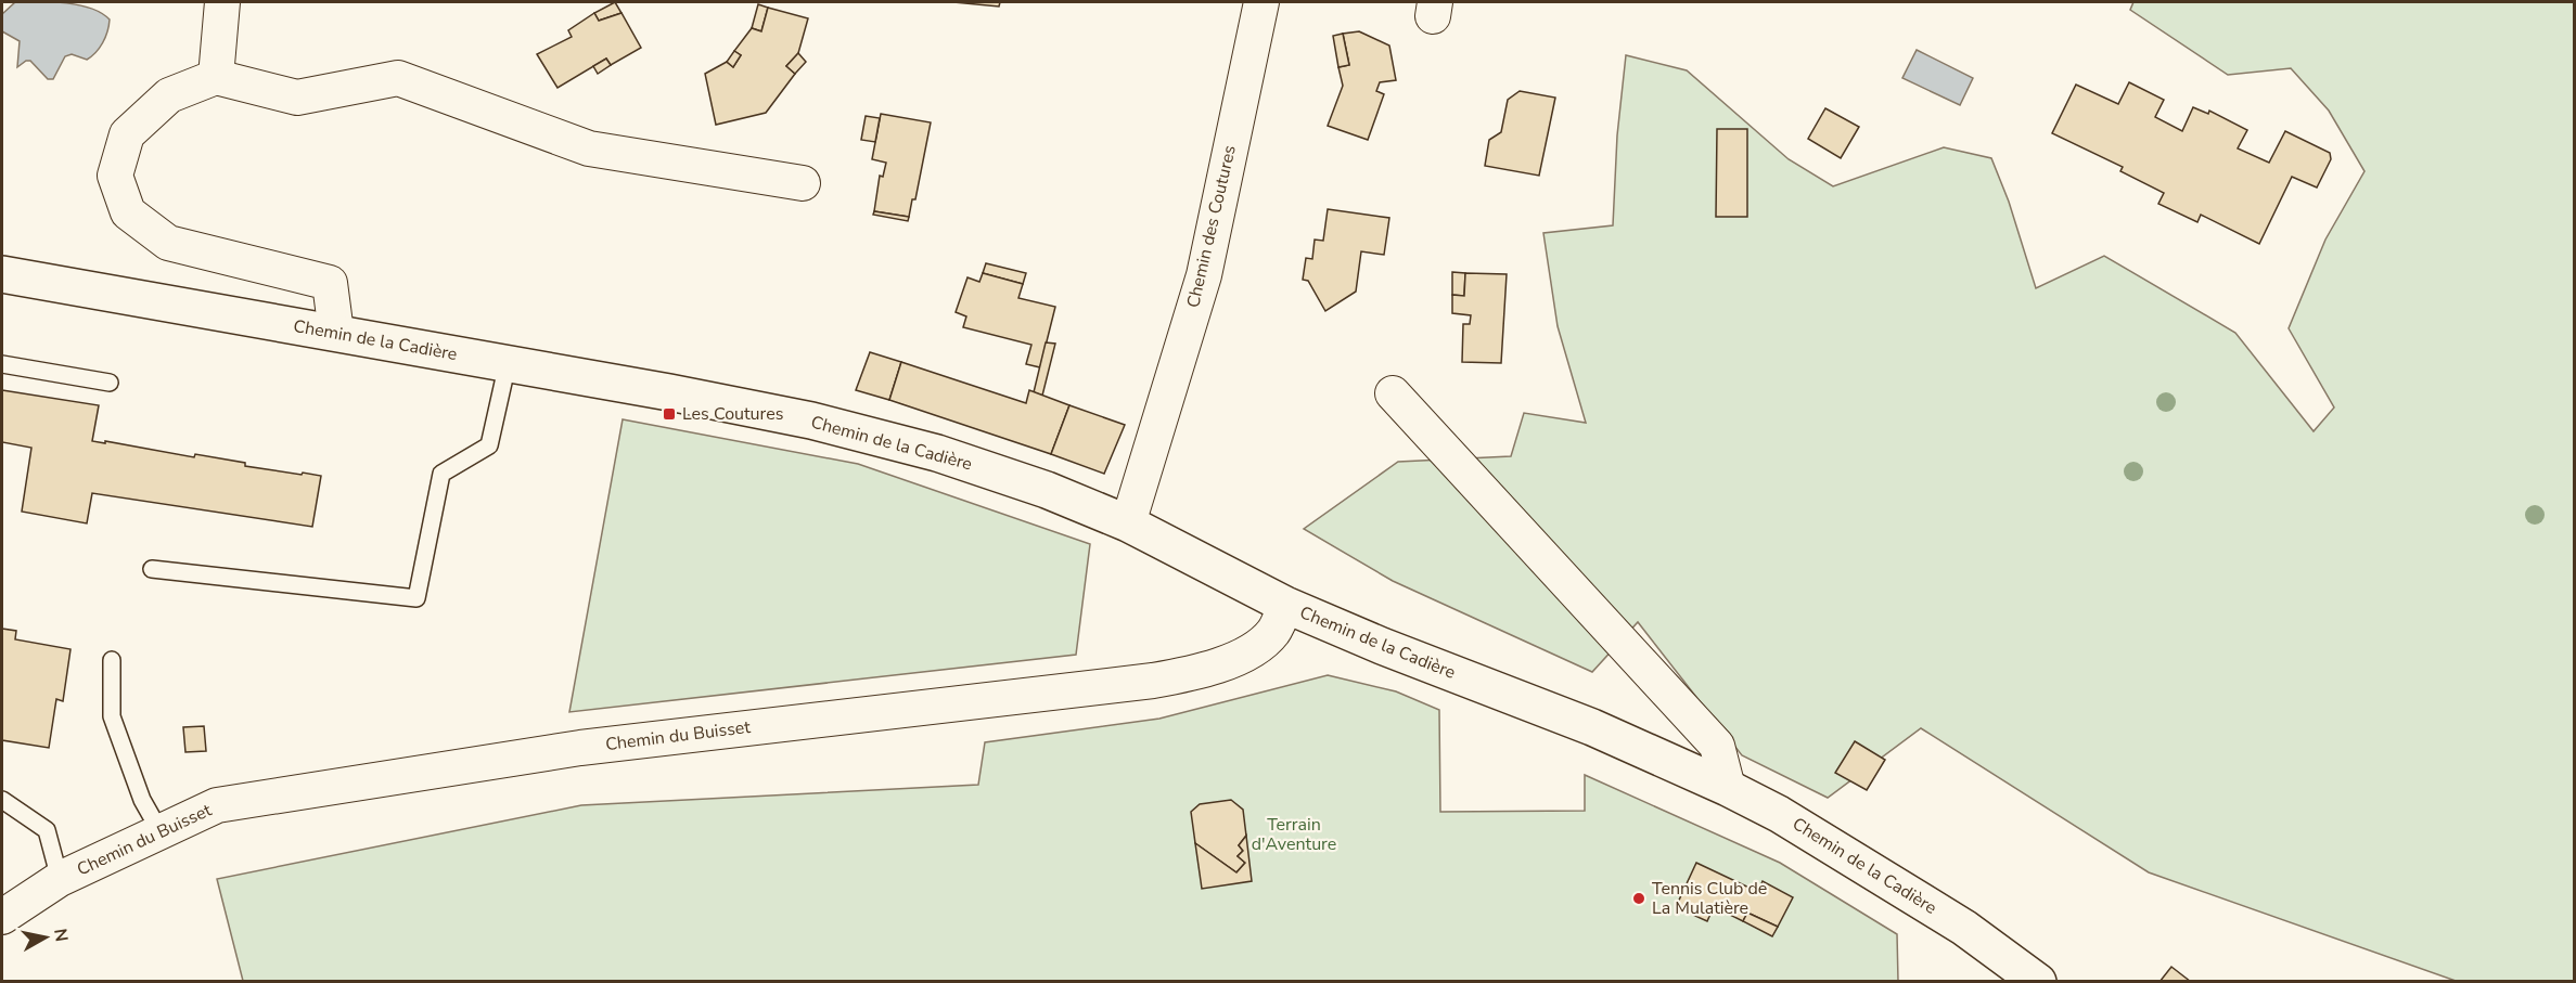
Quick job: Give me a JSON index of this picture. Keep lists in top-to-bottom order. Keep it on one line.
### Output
{"streets":{"street":["Chemin des Coutures","Chemin de la Cadière","Chemin du Buisset"]},"crossings":[["Chemin des Coutures","Chemin de la Cadière"],["Chemin de la Cadière","Chemin du Buisset"]],"parks":["Terrain d'Aventure"],"places":{"transit":["Les Coutures"],"other":["Tennis Club de La Mulatière"]},"north":"right"}
